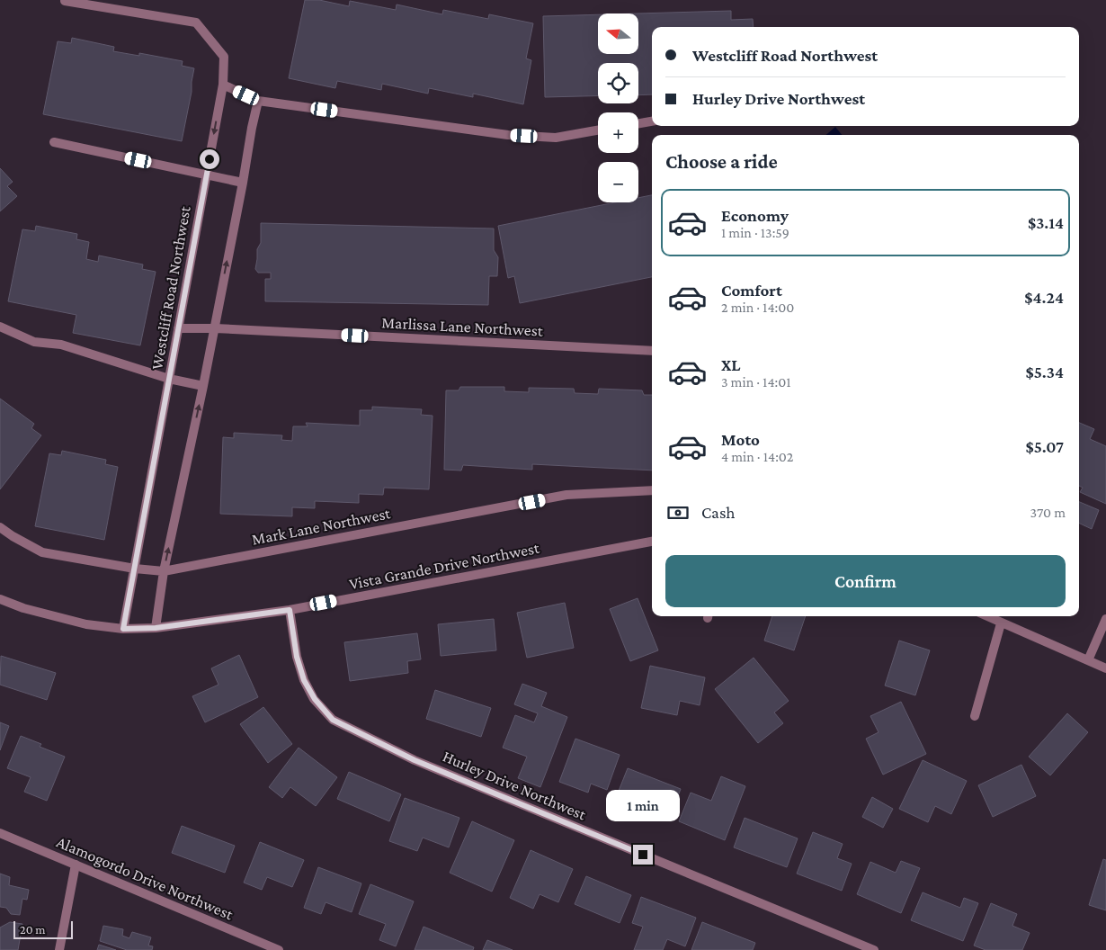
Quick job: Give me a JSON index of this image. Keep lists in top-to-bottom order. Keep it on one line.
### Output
{"streets":{"street":["Westcliff Road Northwest","Marlissa Lane Northwest","Mark Lane Northwest","Vista Grande Drive Northwest","Hurley Drive Northwest","Alamogordo Drive Northwest"]},"crossings":[["Westcliff Road Northwest","Marlissa Lane Northwest"],["Westcliff Road Northwest","Mark Lane Northwest"],["Westcliff Road Northwest","Vista Grande Drive Northwest"],["Vista Grande Drive Northwest","Hurley Drive Northwest"]],"scale_bar":"20 m","north":"left","page":{"map_buttons":["+","−"],"banner":["Westcliff Road Northwest","Hurley Drive Northwest"],"heading":"Choose a ride","list":[{"name":"Economy","note":"1 min · 13:59","value":"$3.14"},{"name":"Comfort","note":"2 min · 14:00","value":"$4.24"},{"name":"XL","note":"3 min · 14:01","value":"$5.34"},{"name":"Moto","note":"4 min · 14:02","value":"$5.07"}],"pay":["Cash","370 m"],"buttons":"Confirm","bubble":"1 min","scale":"20 m"}}
